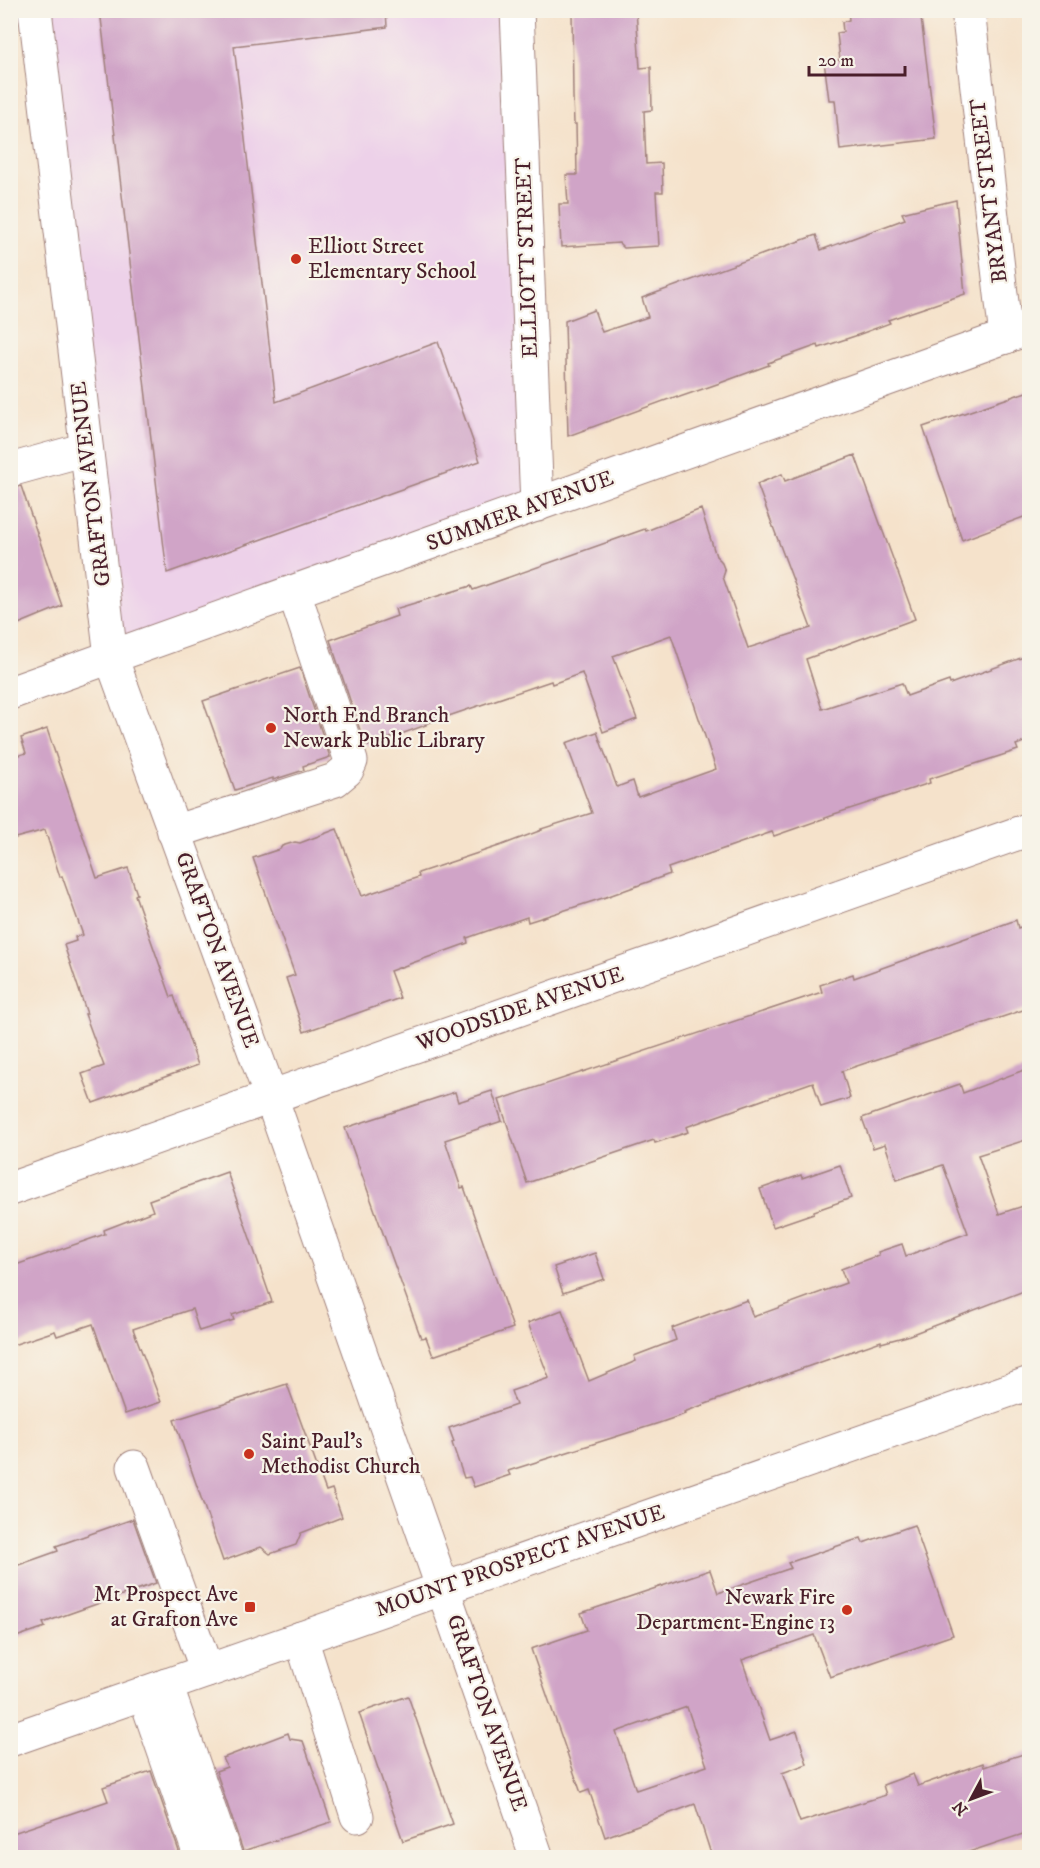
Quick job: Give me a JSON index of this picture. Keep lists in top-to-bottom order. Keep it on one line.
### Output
{"streets":{"street":["BRYANT STREET","ELLIOTT STREET","GRAFTON AVENUE","SUMMER AVENUE","WOODSIDE AVENUE","MOUNT PROSPECT AVENUE"]},"crossings":[["BRYANT STREET","SUMMER AVENUE"],["ELLIOTT STREET","SUMMER AVENUE"],["GRAFTON AVENUE","SUMMER AVENUE"],["GRAFTON AVENUE","WOODSIDE AVENUE"],["GRAFTON AVENUE","MOUNT PROSPECT AVENUE"]],"places":{"other":["Elliott Street Elementary School","North End Branch Newark Public Library","Saint Paul's Methodist Church","Newark Fire Department-Engine 13"],"transit":["Mt Prospect Ave at Grafton Ave"]},"scale_bar":"20 m","north":"bottom left"}
